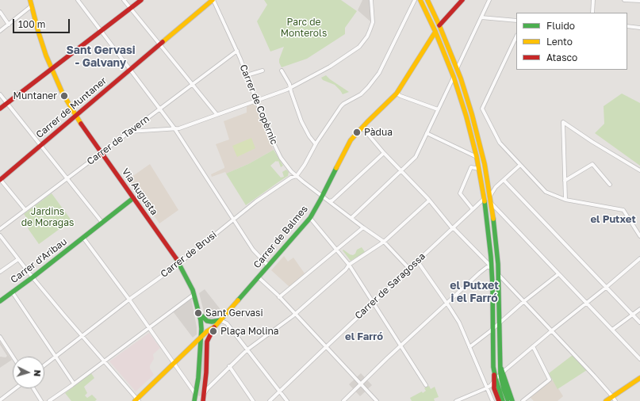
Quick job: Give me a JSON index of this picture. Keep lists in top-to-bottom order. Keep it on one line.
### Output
{"streets":{"main road":["Carrer de Muntaner","Via Augusta","Carrer de Balmes","Carrer d'Aribau"],"street":["Carrer de Copèrnic","Carrer de Tavern","Carrer de Brusi","Carrer de Saragossa"]},"crossings":[["Carrer de Copèrnic","Carrer de Muntaner"],["Carrer de Copèrnic","Carrer de Tavern"],["Carrer de Copèrnic","Carrer de Balmes"],["Carrer de Copèrnic","Carrer de Brusi"],["Carrer de Copèrnic","Carrer de Saragossa"],["Carrer de Muntaner","Via Augusta"],["Carrer de Tavern","Via Augusta"],["Via Augusta","Carrer de Balmes"],["Via Augusta","Carrer de Brusi"],["Via Augusta","Carrer d'Aribau"]],"districts":["Sant Gervasi - Galvany","el Putxet","el Putxet i el Farró","el Farró"],"parks":["Parc de Monterols","Jardins de Moragas"],"places":["Muntaner","Pàdua","Sant Gervasi","Plaça Molina"],"legend":["Fluido","Lento","Atasco"],"scale_bar":"100 m","north":"right"}
